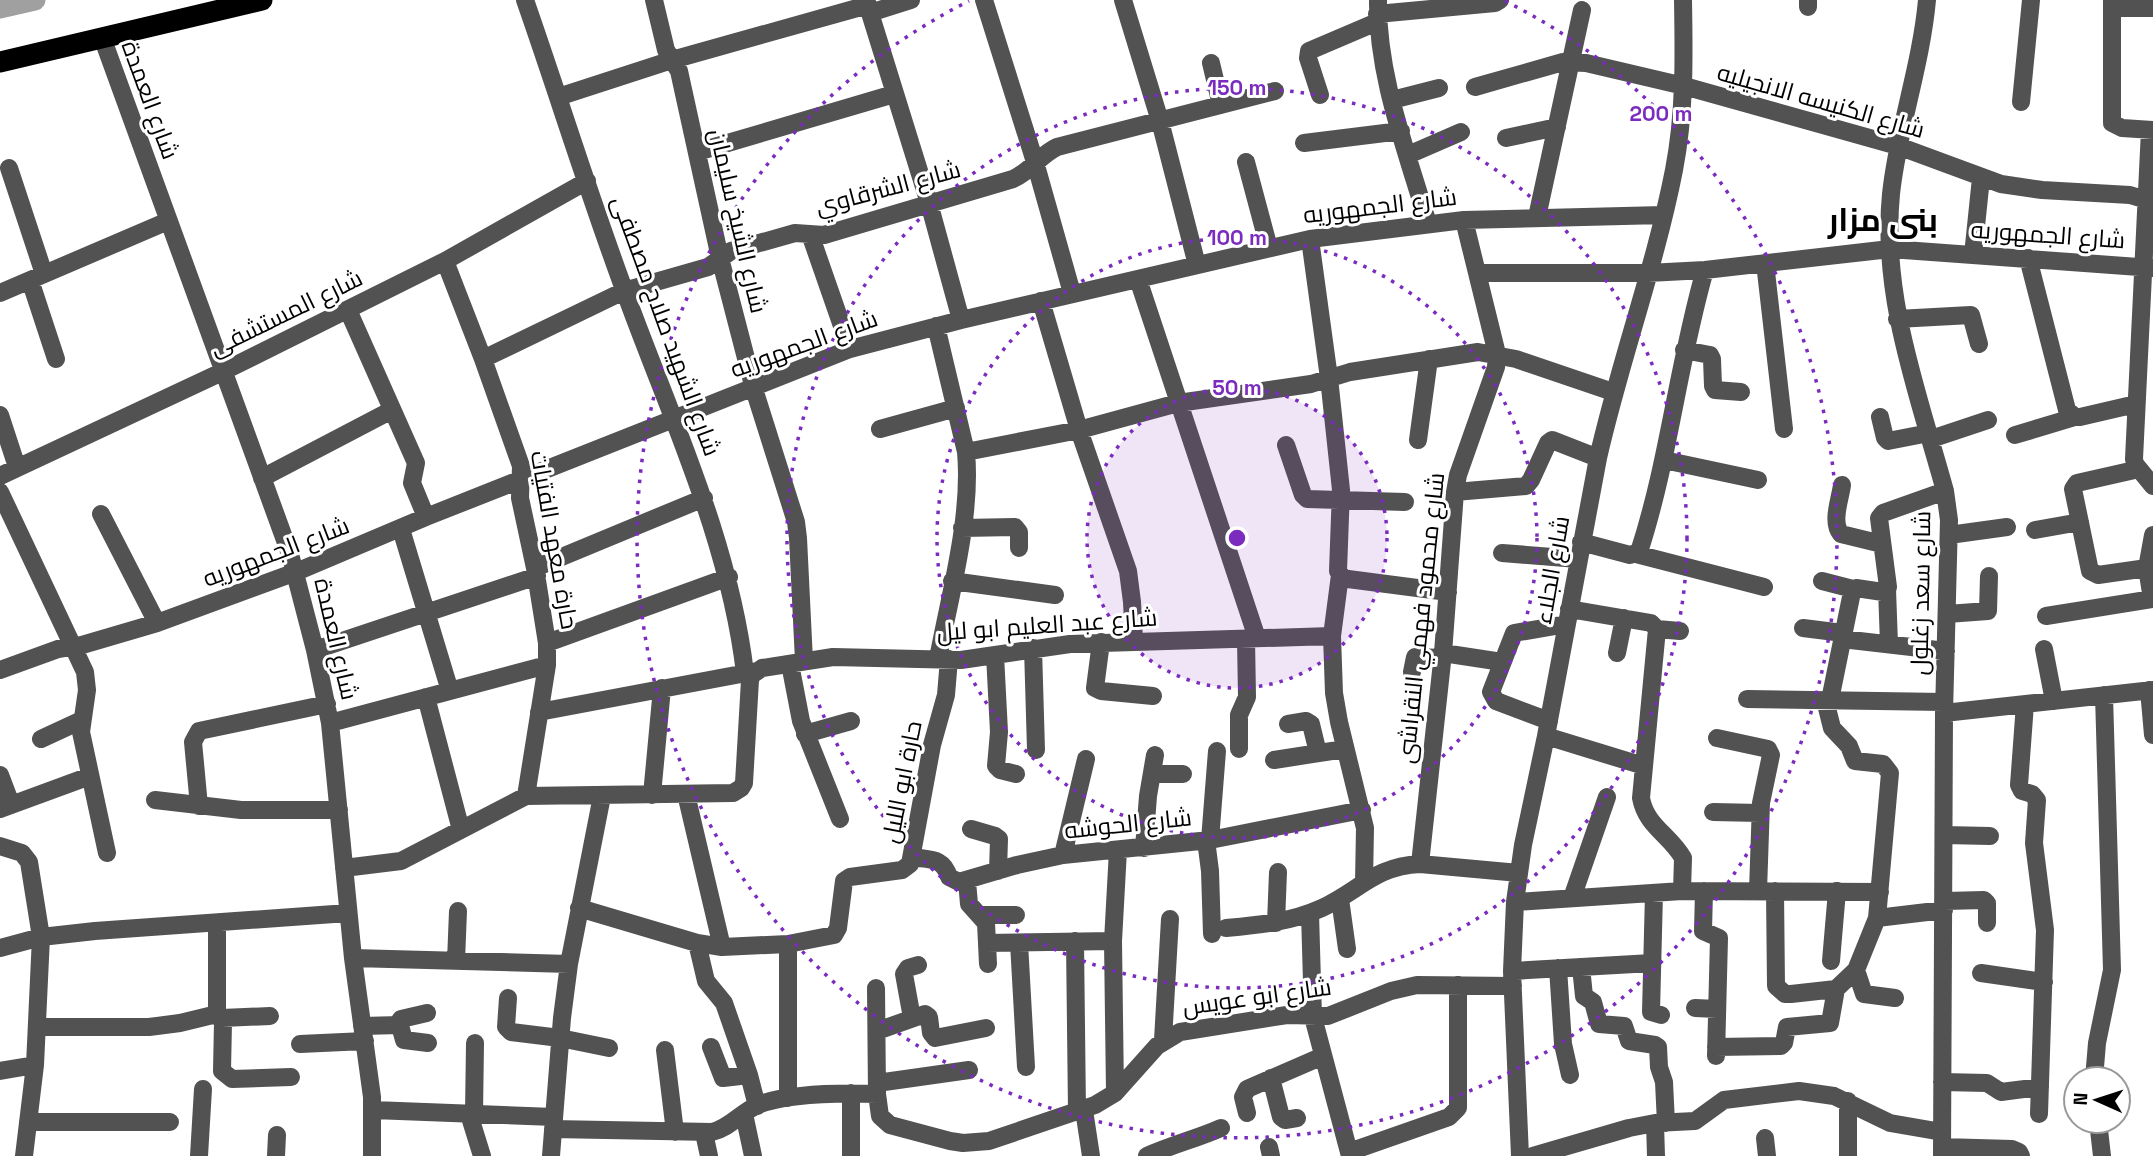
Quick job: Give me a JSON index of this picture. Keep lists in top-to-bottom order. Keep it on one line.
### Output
{"streets":{"street":["شارع العمدة","شارع الكنيسه الانجيليه","شارع الشرقاوي","شارع الجمهوريه","شارع الشيخ سليمان","شارع المستشفى","شارع الشهيد صلاح مصطفى","حارة معهد الفتيات","شارع الجلاء","شارع سعد زغلول","شارع محمود فهمي النقراشى","شارع عبد العليم ابو ليل","حارة ابو الليل","شارع الحوشه","شارع ابو عويس"]},"crossings":[["شارع العمدة","شارع الجمهوريه"],["شارع العمدة","شارع المستشفى"],["شارع الكنيسه الانجيليه","شارع الجلاء"],["شارع الكنيسه الانجيليه","شارع سعد زغلول"],["شارع الشرقاوي","شارع الشيخ سليمان"],["شارع الشرقاوي","شارع الشهيد صلاح مصطفى"],["شارع الشرقاوي","حارة معهد الفتيات"],["شارع الجمهوريه","شارع الشيخ سليمان"],["شارع الجمهوريه","شارع الشهيد صلاح مصطفى"],["شارع الجمهوريه","حارة معهد الفتيات"],["شارع الجمهوريه","شارع الجلاء"],["شارع الجمهوريه","شارع سعد زغلول"],["شارع الجمهوريه","شارع محمود فهمي النقراشى"],["شارع الجمهوريه","حارة ابو الليل"],["شارع الشيخ سليمان","شارع عبد العليم ابو ليل"],["شارع المستشفى","شارع الشهيد صلاح مصطفى"],["شارع المستشفى","حارة معهد الفتيات"],["شارع الشهيد صلاح مصطفى","شارع عبد العليم ابو ليل"],["حارة معهد الفتيات","شارع عبد العليم ابو ليل"],["شارع الجلاء","شارع ابو عويس"],["شارع عبد العليم ابو ليل","حارة ابو الليل"]],"districts":["بنى مزار"],"north":"left","rings":["150 m","200 m","100 m","50 m"]}
